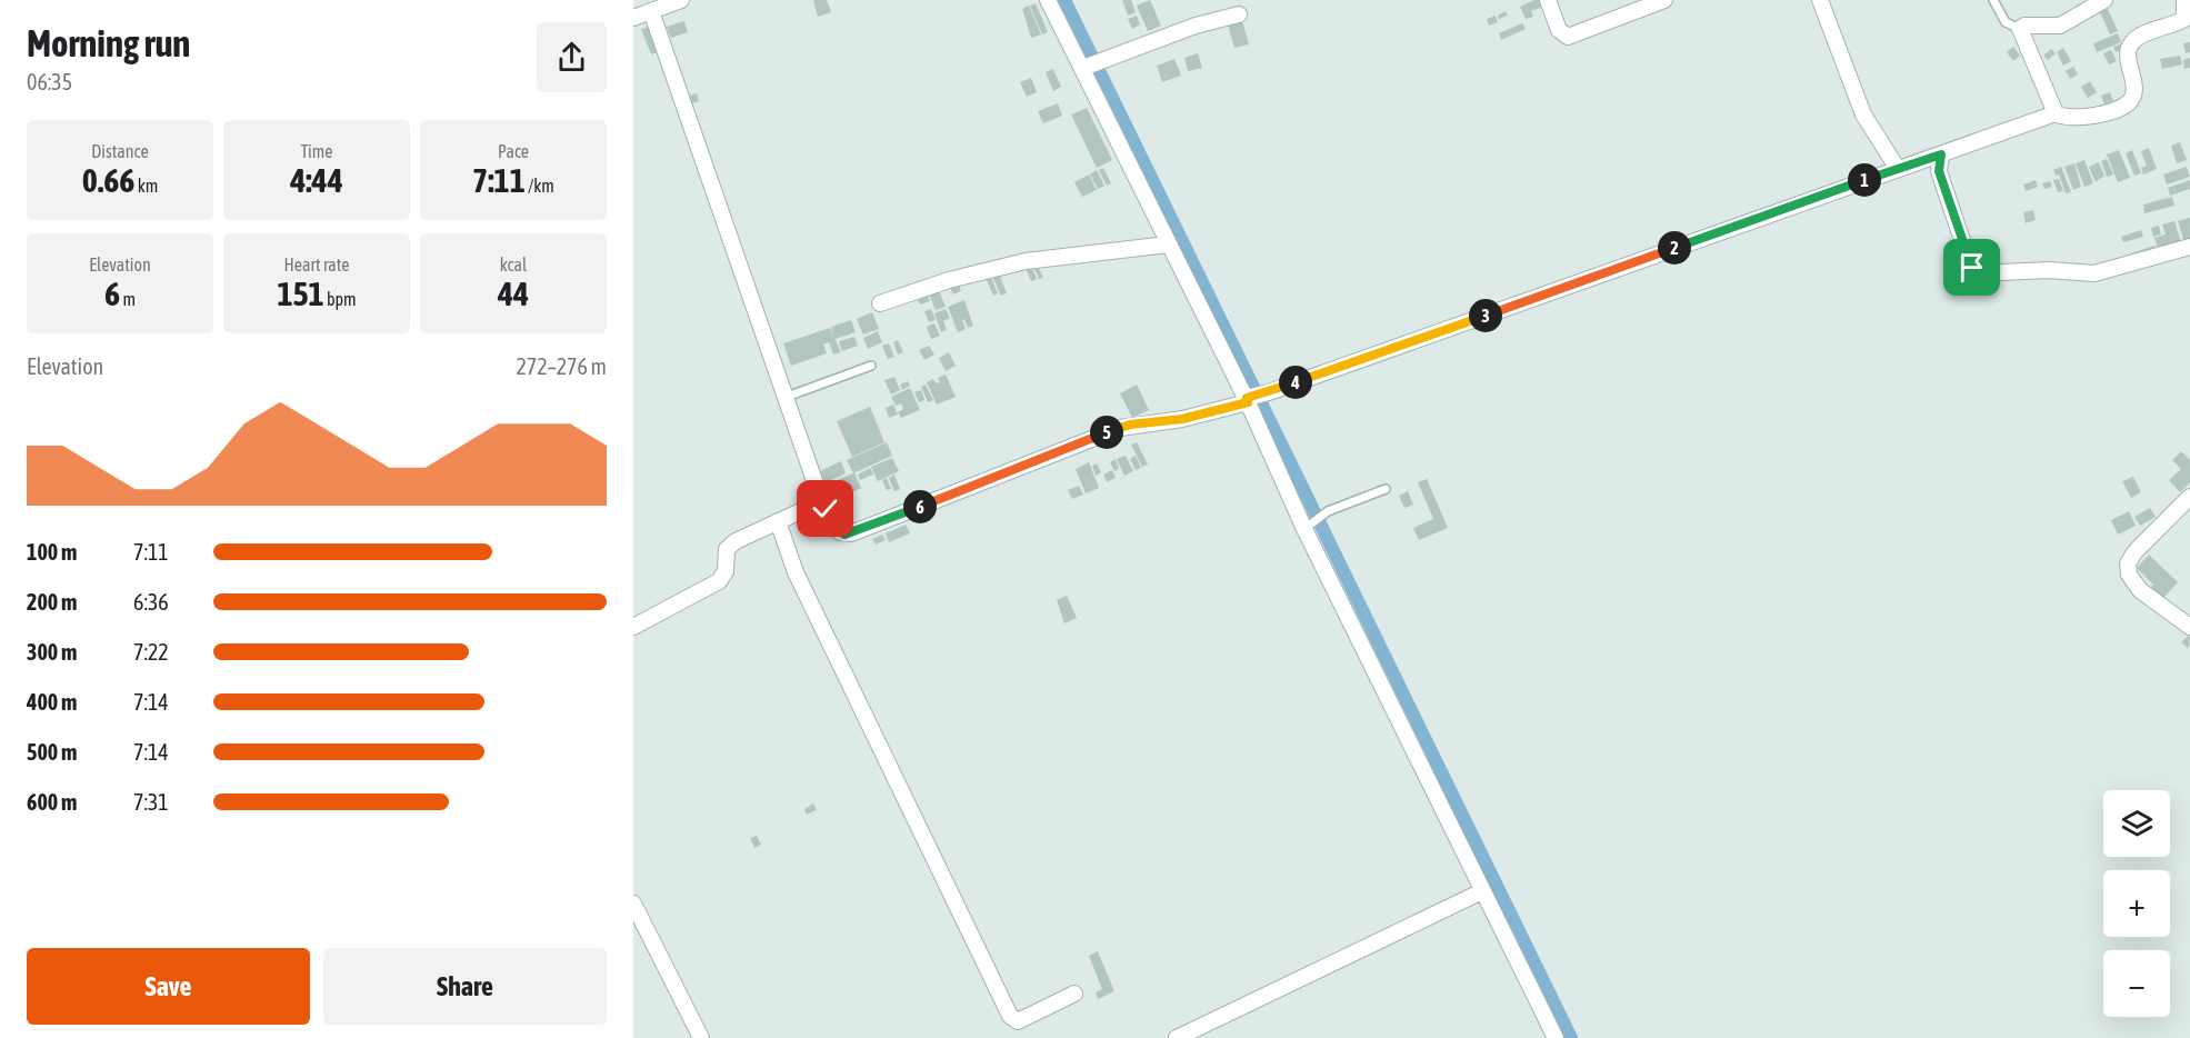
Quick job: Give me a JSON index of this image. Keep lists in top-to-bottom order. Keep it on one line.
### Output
{"page":{"heading":["Morning run","06:35"],"stats":[["Distance","0.66 km"],["Time","4:44"],["Pace","7:11 /km"],["Elevation","6 m"],["Heart rate","151 bpm"],["kcal","44"]],"pins":["1","2","3","4","5","6"],"chart":["Elevation","272–276 m"],"list":[{"name":"100 m","note":"7:11"},{"name":"200 m","note":"6:36"},{"name":"300 m","note":"7:22"},{"name":"400 m","note":"7:14"},{"name":"500 m","note":"7:14"},{"name":"600 m","note":"7:31"}],"map_buttons":["+","−"],"buttons":["Save","Share"]}}
